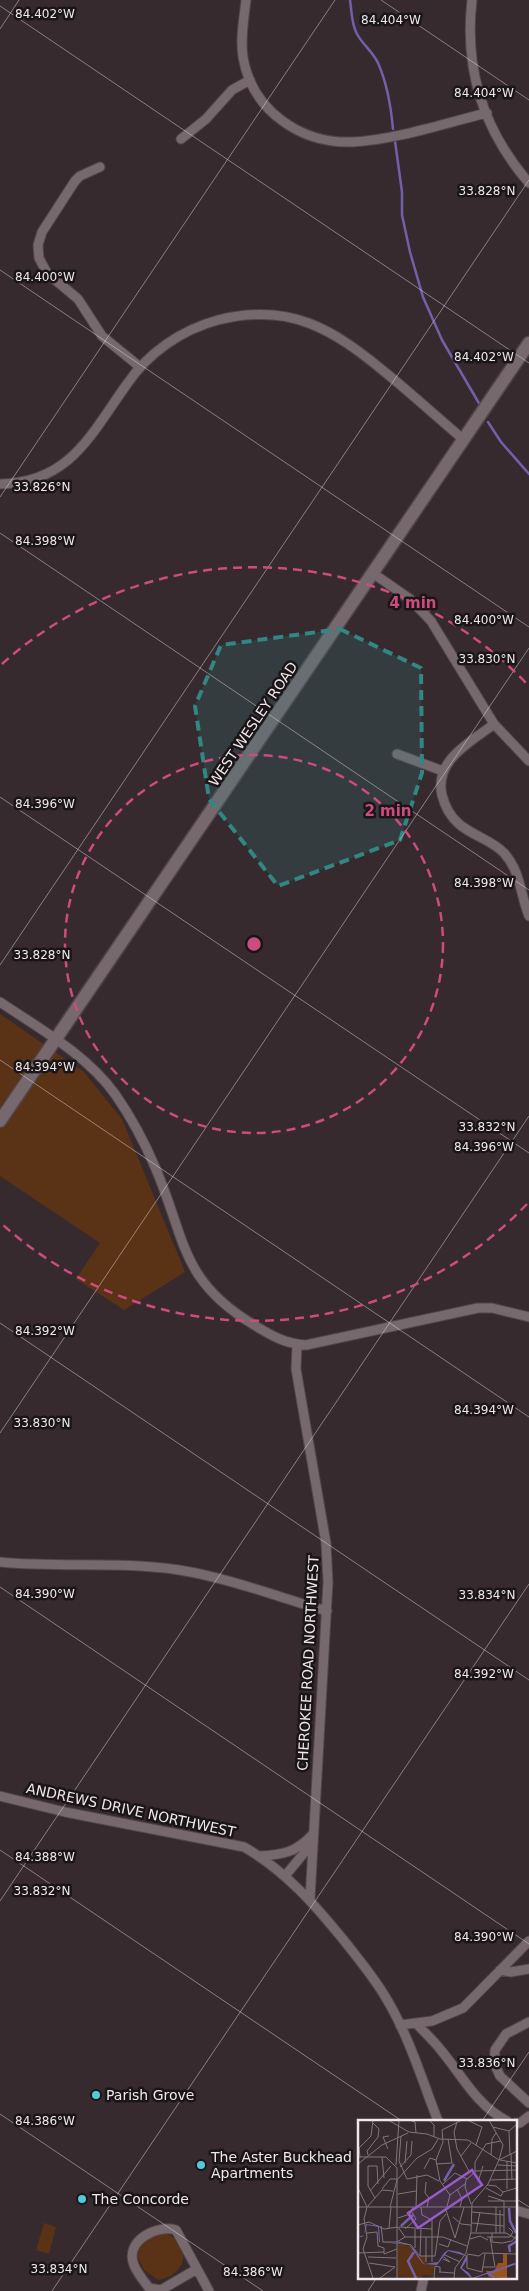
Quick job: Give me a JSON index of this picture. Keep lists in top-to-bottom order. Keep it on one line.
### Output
{"streets":{"street":["WEST WESLEY ROAD","CHEROKEE ROAD NORTHWEST","ANDREWS DRIVE NORTHWEST"]},"crossings":[["CHEROKEE ROAD NORTHWEST","ANDREWS DRIVE NORTHWEST"]],"places":["Parish Grove","The Aster Buckhead Apartments","The Concorde"],"coordinates":["84.402°W","84.404°W","33.828°N","84.400°W","33.826°N","84.398°W","33.830°N","84.396°W","84.394°W","33.832°N","84.392°W","84.390°W","33.834°N","84.388°W","33.836°N","84.386°W"],"rings":["4 min","2 min"]}
